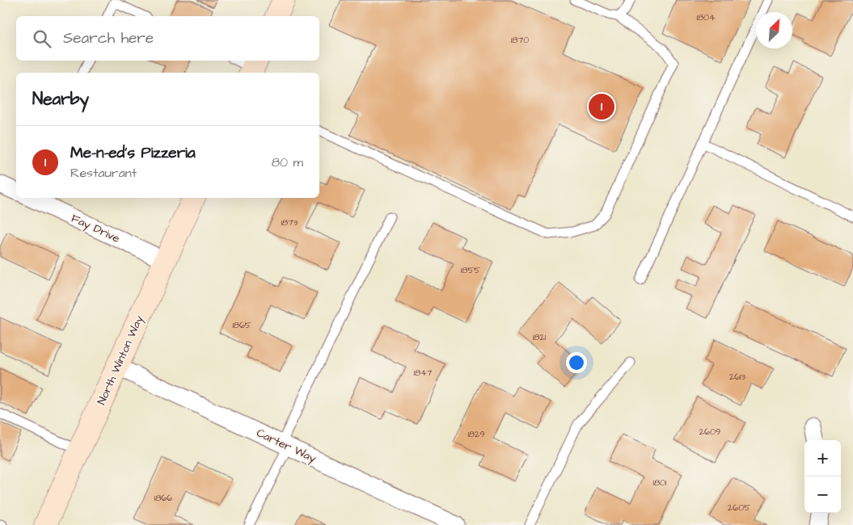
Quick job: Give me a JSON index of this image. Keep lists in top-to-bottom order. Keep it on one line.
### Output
{"streets":{"main road":["North Winton Way"],"street":["Fay Drive","Carter Way"]},"crossings":[["Fay Drive","North Winton Way"],["North Winton Way","Carter Way"]],"house_numbers":["1804","1870","1873","1855","1865","1821","1847","2613","2609","1829","1801","1866","2605"],"north":"top right","page":{"search":"Search here","heading":"Nearby","pins":"1","list":[{"mark":"1","name":"Me-n-ed's Pizzeria","note":"Restaurant","value":"80 m"}],"map_buttons":["+","−"]}}
